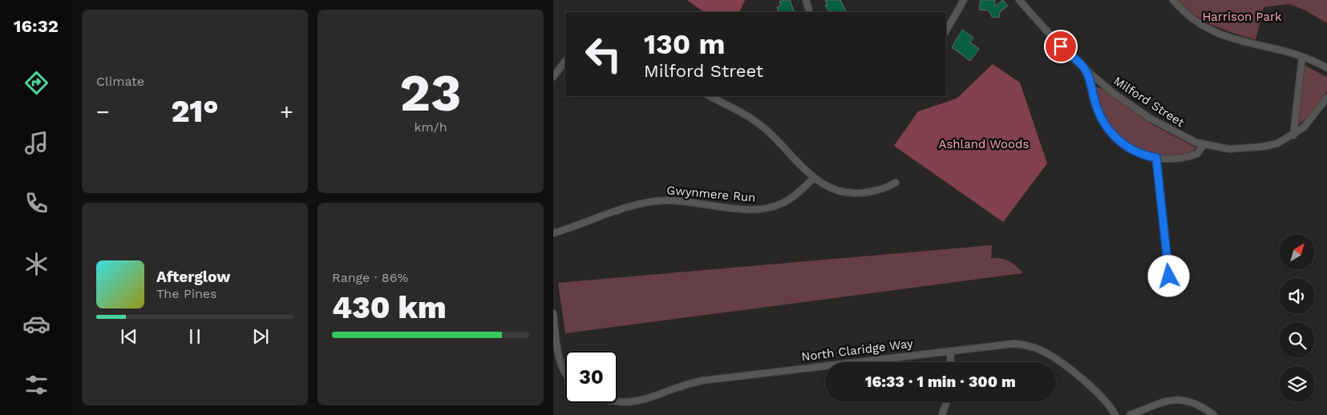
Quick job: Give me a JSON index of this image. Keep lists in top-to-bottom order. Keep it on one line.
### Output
{"streets":{"street":["Milford Street","Gwynmere Run","North Claridge Way"]},"parks":["Harrison Park","Ashland Woods"],"north":"top right","page":{"tabs":"16:32","tile":["Climate",["23","km/h"],["Range · 86%","430 km"]],"turn":["130 m","Milford Street"],"heat":["−","21°","+"],"song":["Afterglow","The Pines"],"limit":"30","trip":"16:33 · 1 min · 300 m"}}
